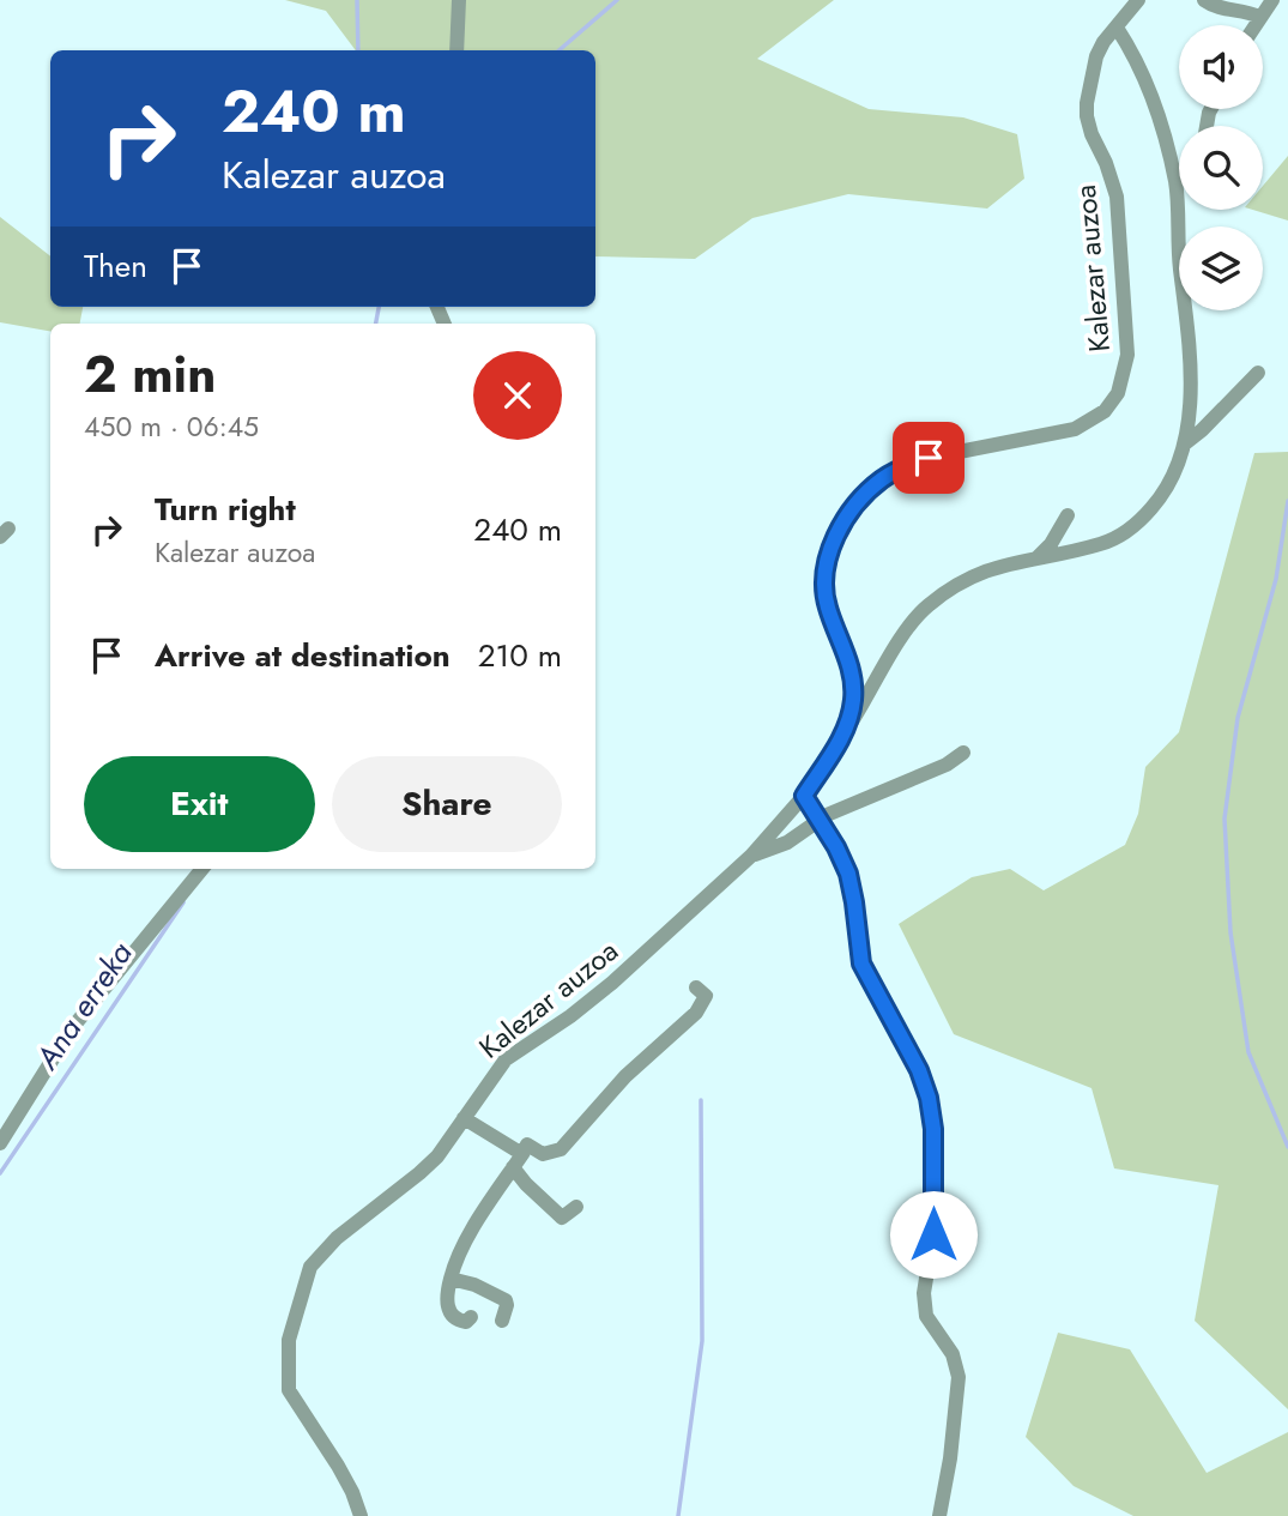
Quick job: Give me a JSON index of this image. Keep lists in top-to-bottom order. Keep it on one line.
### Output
{"streets":{"street":["Kalezar auzoa"]},"water":["Ana erreka"],"page":{"turn":["240 m","Kalezar auzoa"],"then":"Then","heading":["2 min","450 m · 06:45"],"list":[{"name":"Turn right","note":"Kalezar auzoa","value":"240 m"},{"name":"Arrive at destination","value":"210 m"}],"buttons":["Exit","Share"]}}
